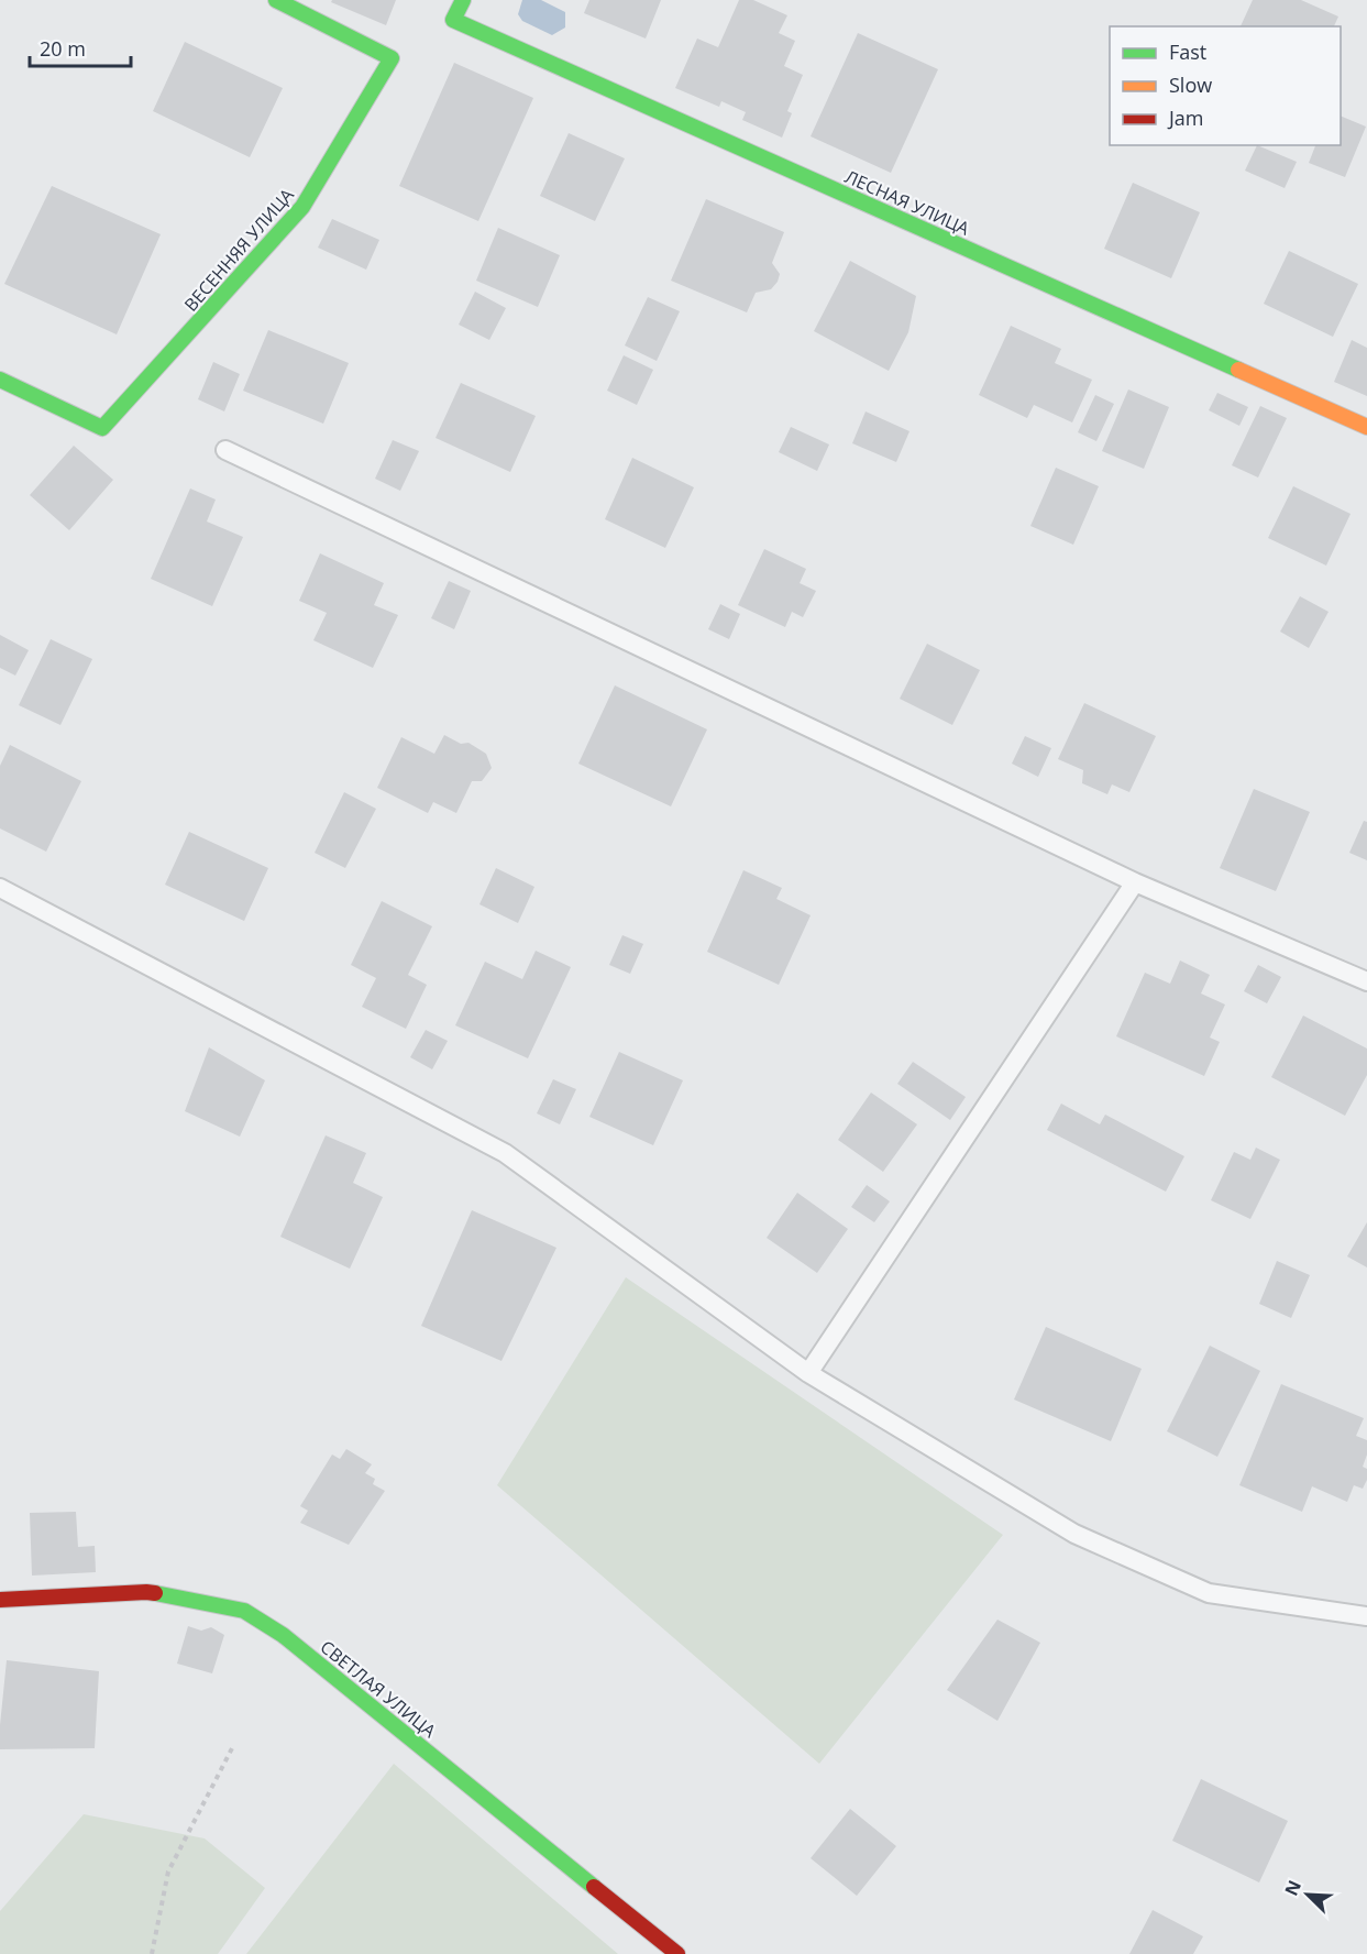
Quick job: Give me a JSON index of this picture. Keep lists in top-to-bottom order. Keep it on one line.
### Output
{"streets":{"street":["ЛЕСНАЯ УЛИЦА","ВЕСЕННЯЯ УЛИЦА","СВЕТЛАЯ УЛИЦА"]},"legend":["Fast","Slow","Jam"],"scale_bar":"20 m","north":"top left"}
